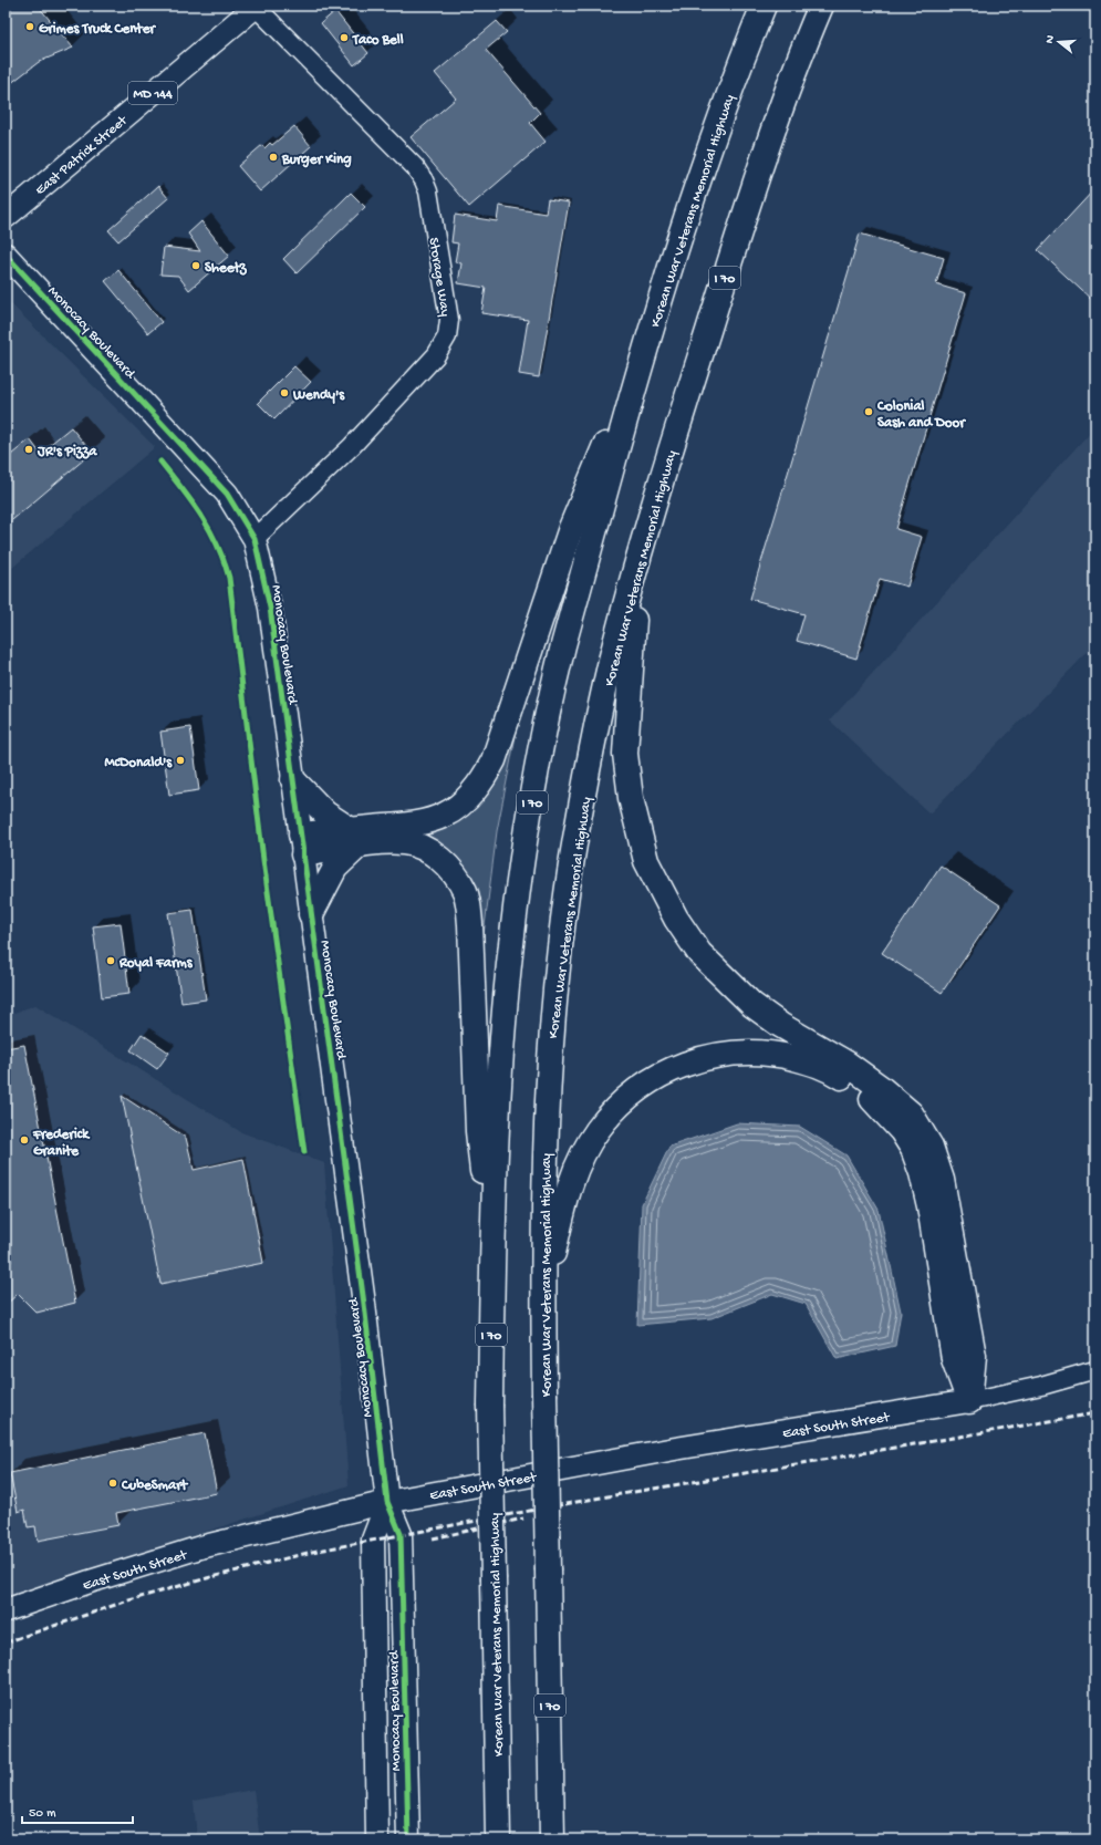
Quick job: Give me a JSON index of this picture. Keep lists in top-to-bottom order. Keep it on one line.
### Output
{"streets":{"highway":["Korean War Veterans Memorial Highway","I 70"],"main road":["MD 144","East Patrick Street","Monocacy Boulevard","East South Street"],"street":["Storage Way"]},"crossings":[["East Patrick Street","Storage Way"],["Storage Way","Monocacy Boulevard"],["Monocacy Boulevard","East South Street"]],"places":["Grimes Truck Center","Taco Bell","Burger King","Sheetz","Wendy's","Colonial Sash and Door","JR's Pizza","McDonald's","Royal Farms","Frederick Granite","CubeSmart"],"scale_bar":"50 m","north":"left"}
